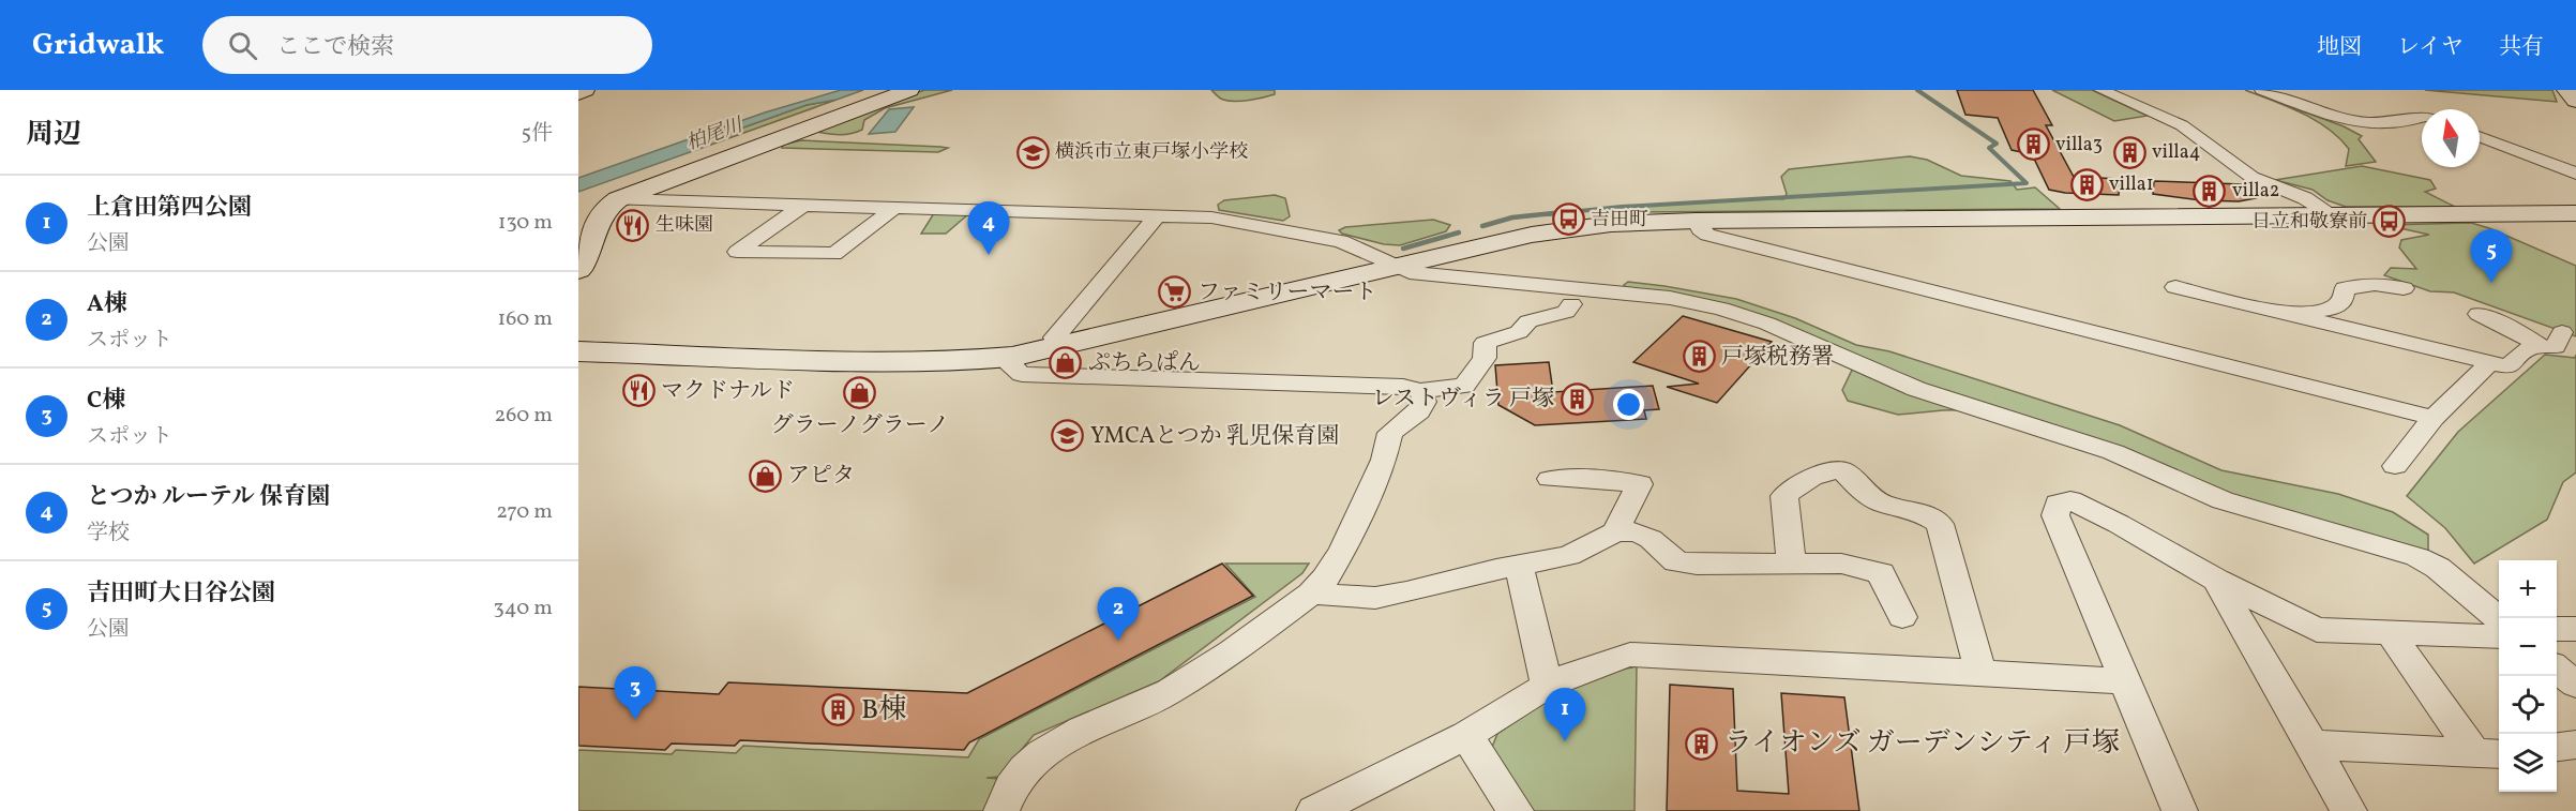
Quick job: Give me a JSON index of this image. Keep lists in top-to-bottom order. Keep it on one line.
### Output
{"water":["柏尾川"],"places":{"building":["villa3","villa4","villa1","villa2","戸塚税務署","レストヴィラ 戸塚","B棟","ライオンズ ガーデンシティ 戸塚"],"school or university":["横浜市立東戸塚小学校","YMCAとつか 乳児保育園"],"bus stop":["吉田町","日立和敬寮前"],"restaurant":["生味園","マクドナルド"],"supermarket":["ファミリーマート"],"shop":["ぷちらぱん","グラーノグラーノ","アピタ"]},"north":"top","page":{"header":"Gridwalk","search":"ここで検索","nav":["地図","レイヤ","共有"],"heading":["周辺","5件"],"list":[{"mark":"1","name":"上倉田第四公園","note":"公園","value":"130 m"},{"mark":"2","name":"A棟","note":"スポット","value":"160 m"},{"mark":"3","name":"C棟","note":"スポット","value":"260 m"},{"mark":"4","name":"とつか ルーテル 保育園","note":"学校","value":"270 m"},{"mark":"5","name":"吉田町大日谷公園","note":"公園","value":"340 m"}],"pins":["4","5","2","3","1"],"map_buttons":["+","−"]}}
